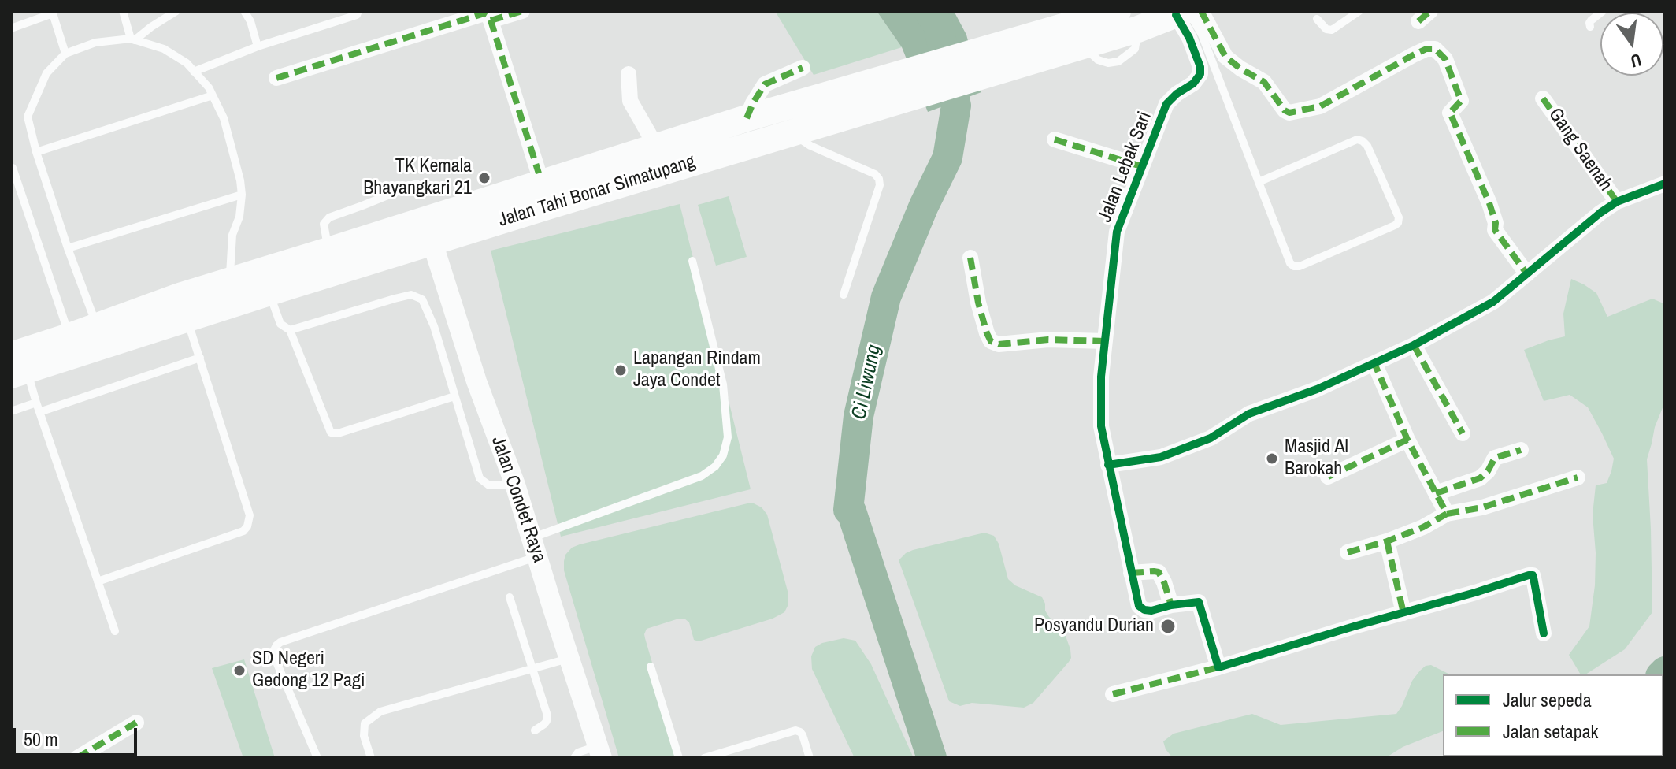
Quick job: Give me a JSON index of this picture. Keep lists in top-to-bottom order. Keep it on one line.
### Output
{"streets":{"highway":["Jalan Tahi Bonar Simatupang"],"street":["Gang Saenah","Jalan Lebak Sari","Jalan Condet Raya"]},"crossings":[["Jalan Lebak Sari","Jalan Tahi Bonar Simatupang"],["Jalan Tahi Bonar Simatupang","Jalan Condet Raya"]],"water":["Ci Liwung"],"places":["TK Kemala Bhayangkari 21","Lapangan Rindam Jaya Condet","Masjid Al Barokah","Posyandu Durian","SD Negeri Gedong 12 Pagi"],"legend":["Jalur sepeda","Jalan setapak"],"scale_bar":"50 m","north":"bottom"}
